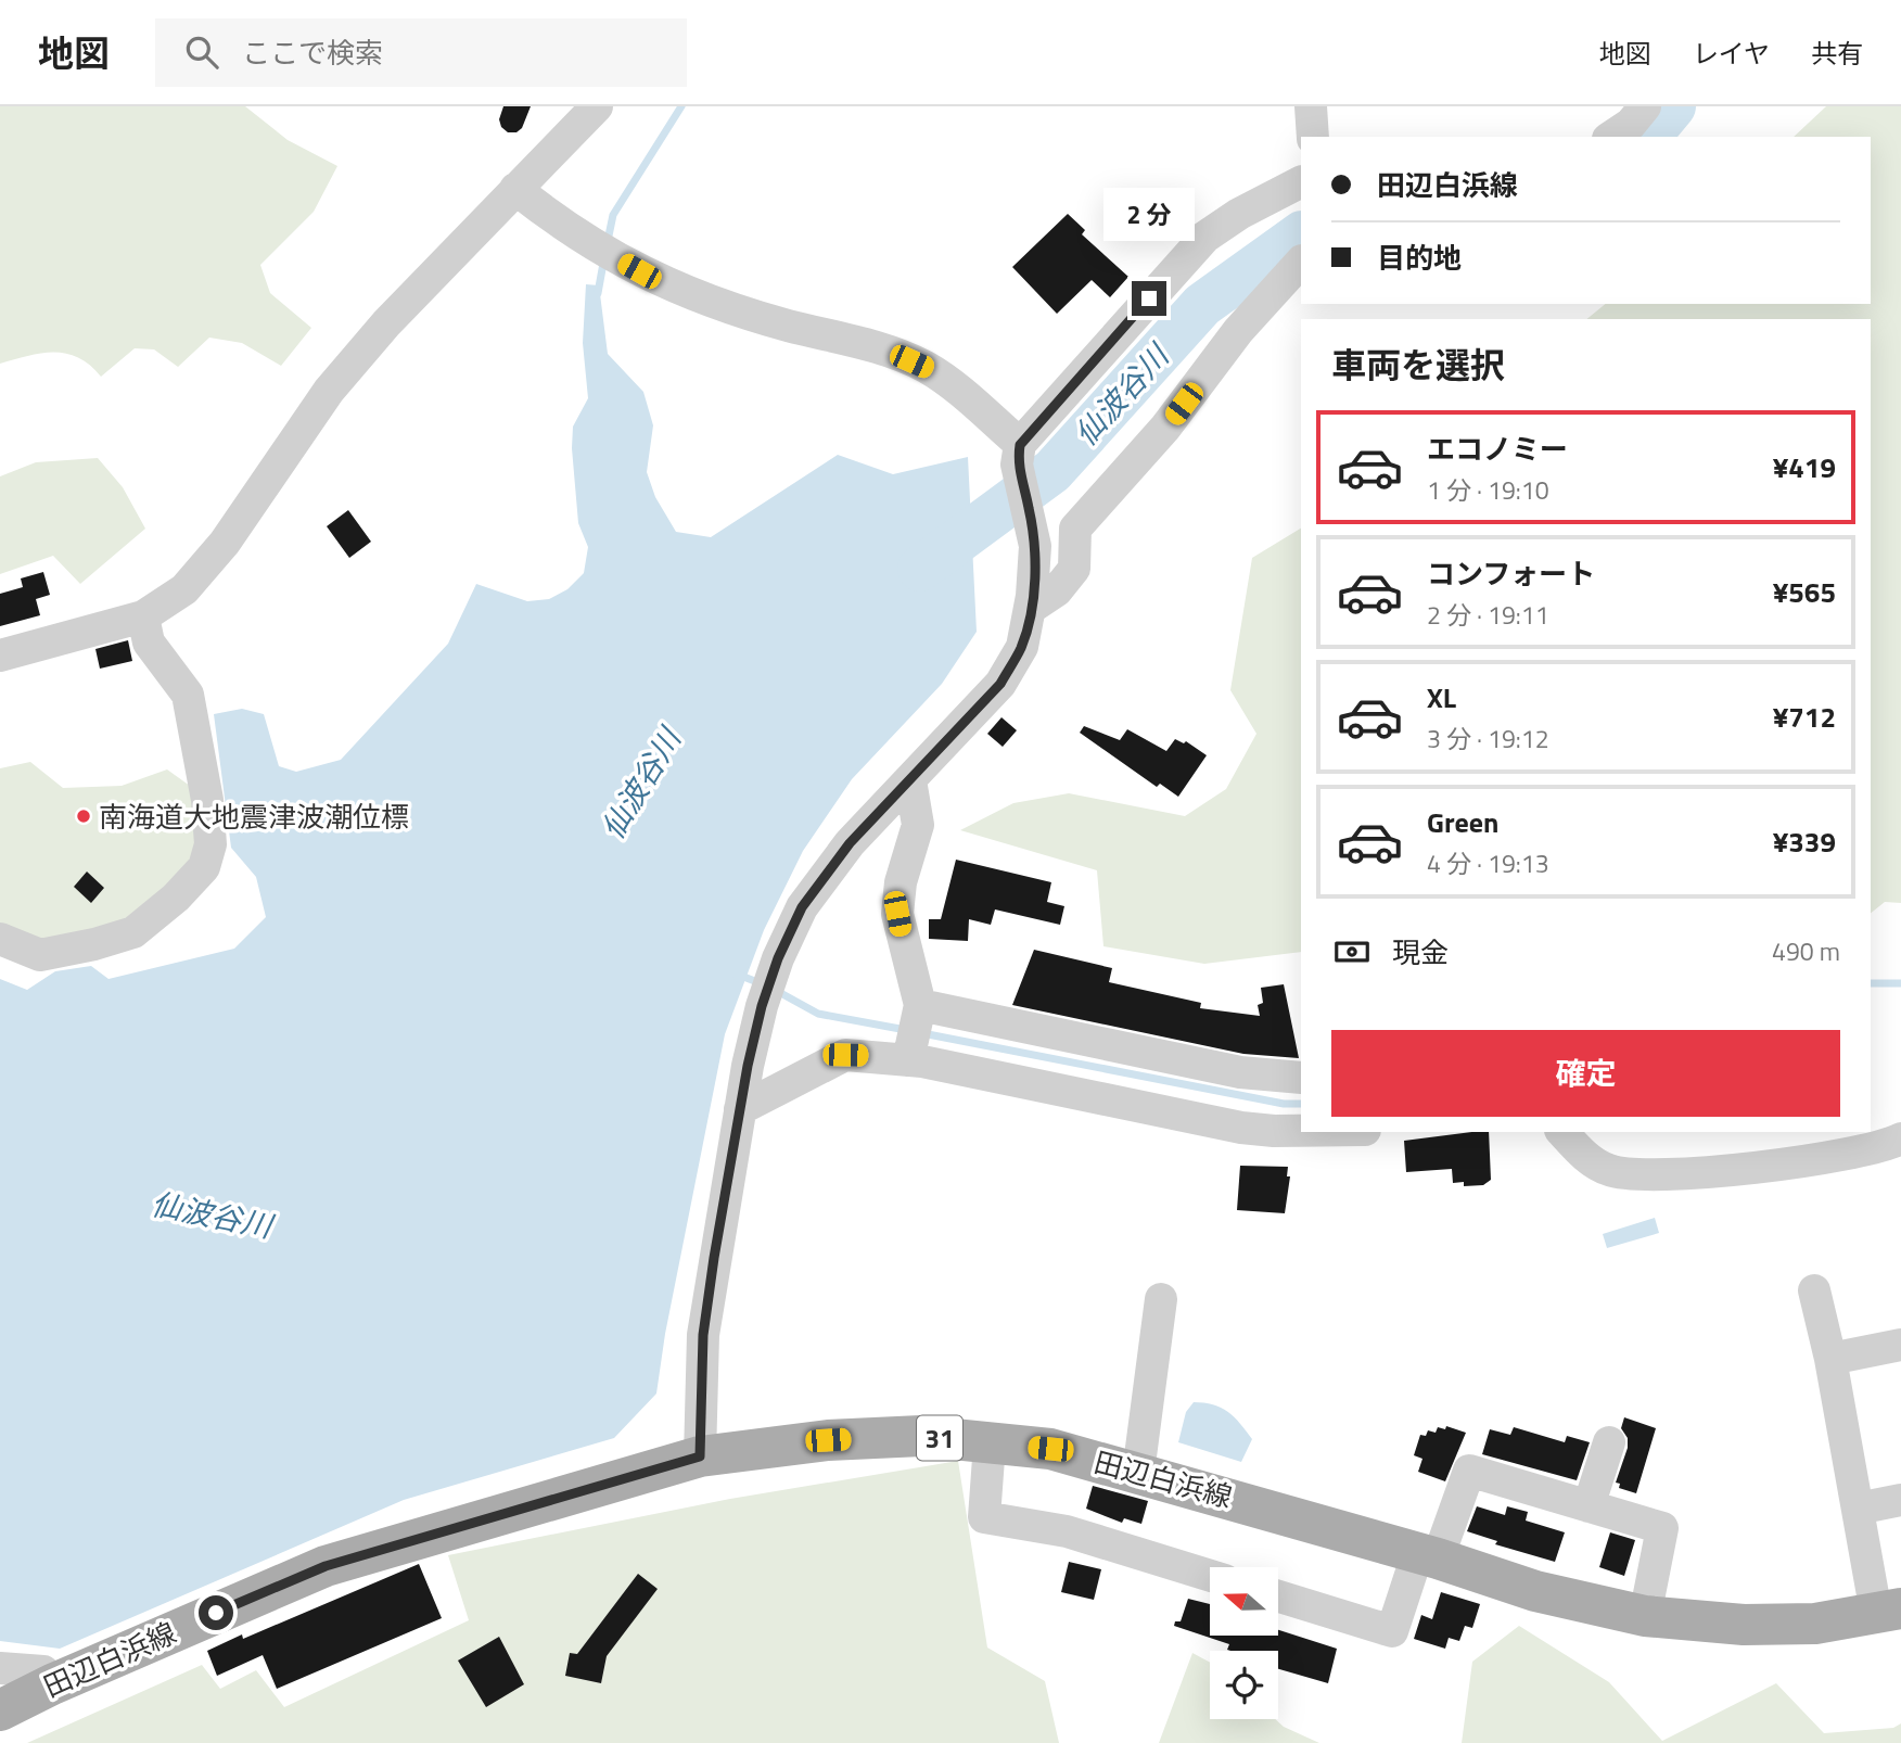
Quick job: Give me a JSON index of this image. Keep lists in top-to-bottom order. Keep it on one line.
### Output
{"streets":{"main road":["31","田辺白浜線"]},"water":["仙波谷川"],"places":["南海道大地震津波潮位標"],"north":"left","page":{"header":"地図","search":"ここで検索","nav":["地図","レイヤ","共有"],"banner":["田辺白浜線","目的地"],"bubble":"2 分","heading":"車両を選択","list":[{"name":"エコノミー","note":"1 分 · 19:10","value":"¥419"},{"name":"コンフォート","note":"2 分 · 19:11","value":"¥565"},{"name":"XL","note":"3 分 · 19:12","value":"¥712"},{"name":"Green","note":"4 分 · 19:13","value":"¥339"}],"pay":["現金","490 m"],"buttons":"確定"}}
